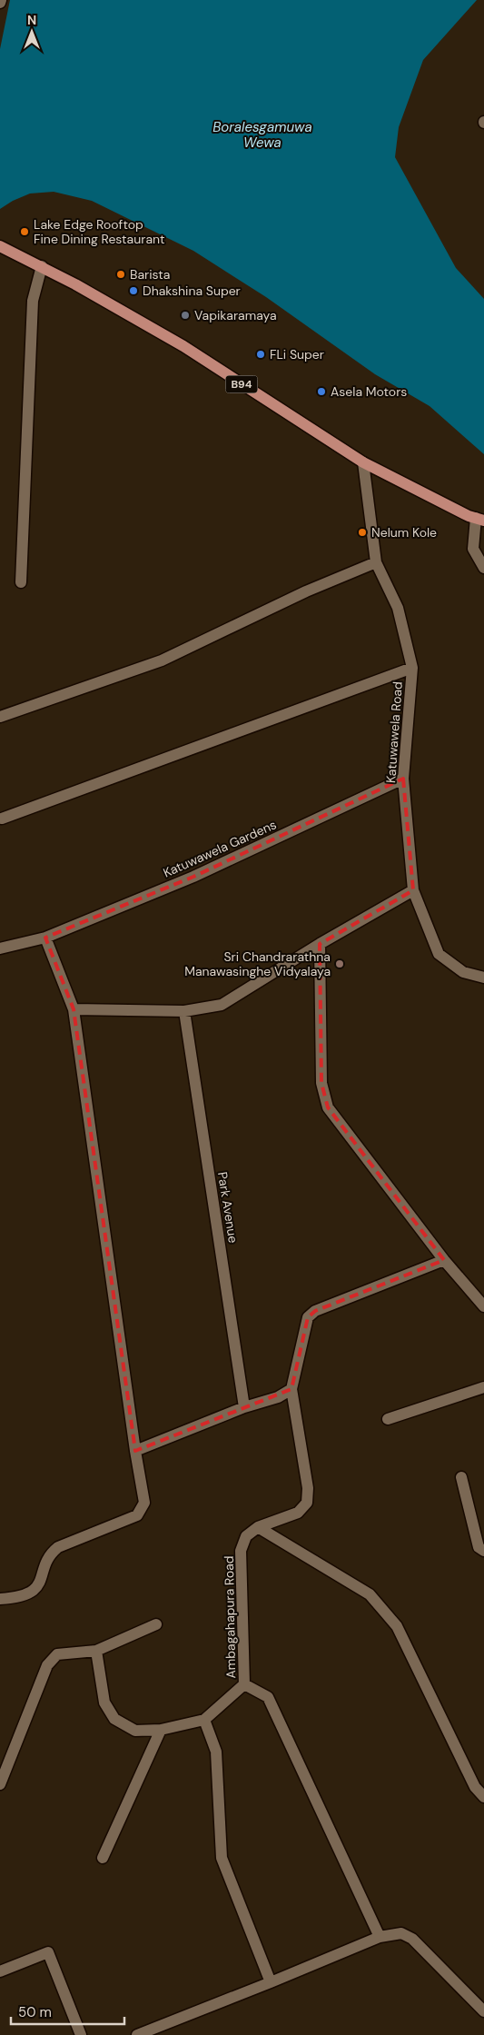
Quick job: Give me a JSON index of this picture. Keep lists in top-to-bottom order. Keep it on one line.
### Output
{"streets":{"main road":["B94"],"street":["Katuwawela Road","Katuwawela Gardens","Park Avenue","Ambagahapura Road"]},"crossings":[["B94","Katuwawela Road"],["Katuwawela Road","Katuwawela Gardens"]],"water":["Boralesgamuwa Wewa"],"places":["Lake Edge Rooftop Fine Dining Restaurant","Barista","Dhakshina Super","Vapikaramaya","FLi Super","Asela Motors","Nelum Kole","Sri Chandrarathna Manawasinghe Vidyalaya"],"scale_bar":"50 m","north":"top"}
